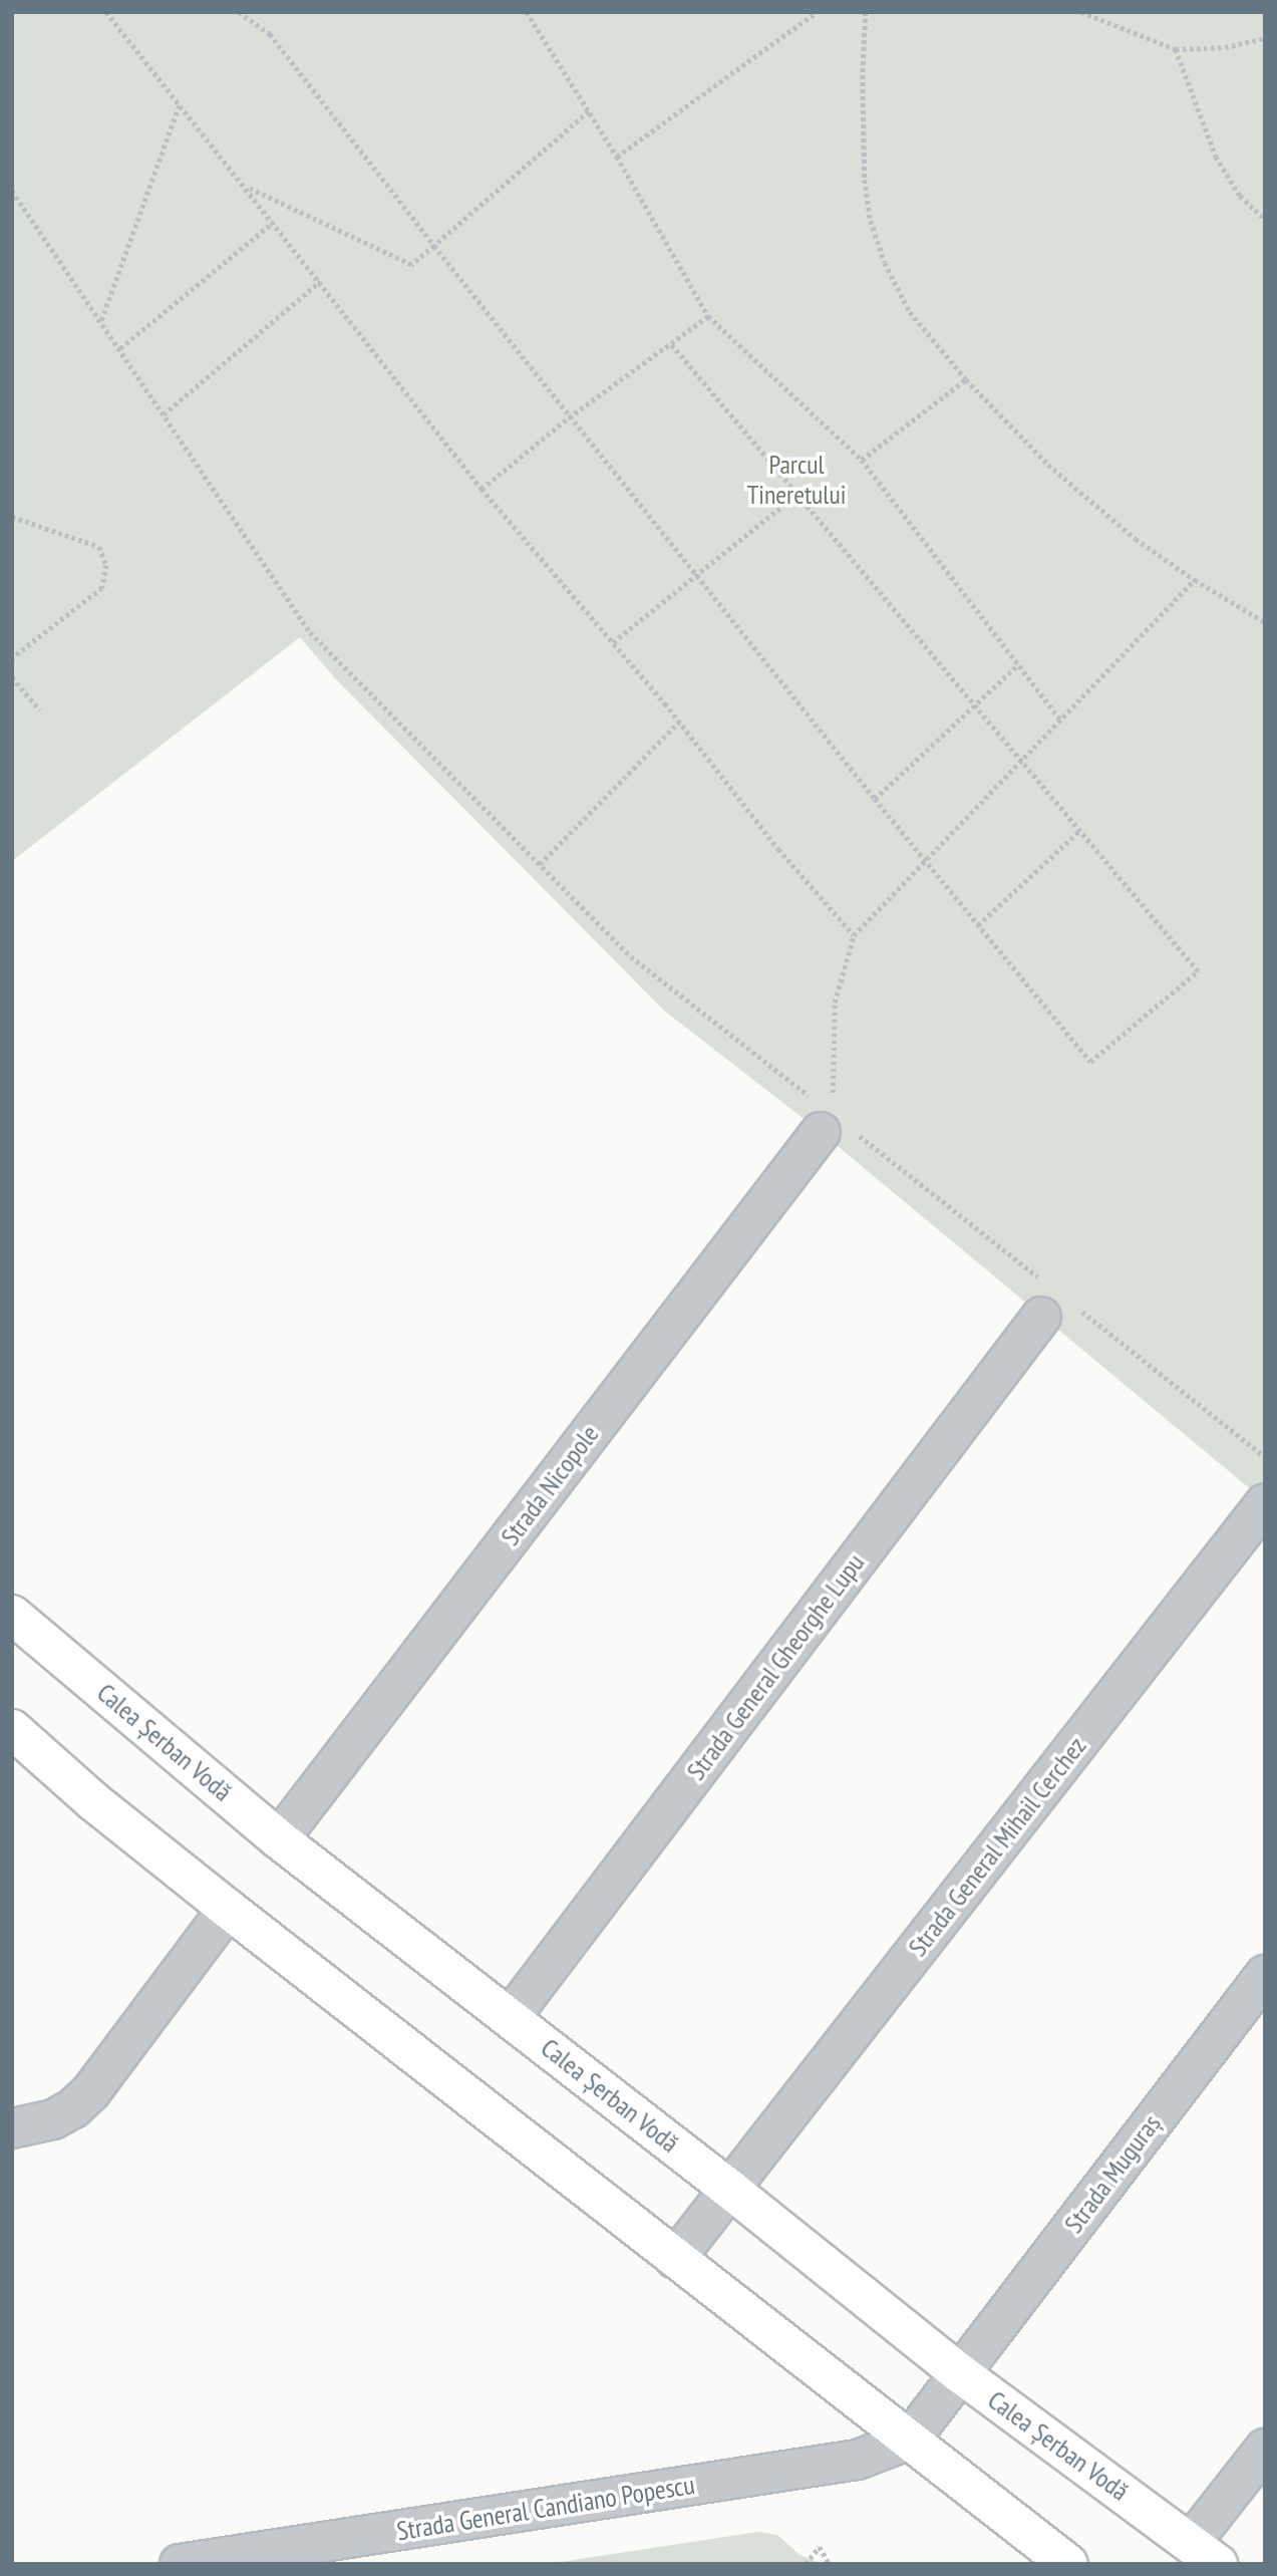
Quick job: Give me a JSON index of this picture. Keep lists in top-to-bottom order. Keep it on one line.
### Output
{"streets":{"main road":["Calea Șerban Vodă"],"street":["Strada Nicopole","Strada General Gheorghe Lupu","Strada General Mihail Cerchez","Strada Muguraș","Strada General Candiano Popescu"]},"crossings":[["Strada Nicopole","Calea Șerban Vodă"],["Strada General Gheorghe Lupu","Calea Șerban Vodă"],["Calea Șerban Vodă","Strada General Mihail Cerchez"],["Calea Șerban Vodă","Strada Muguraș"],["Strada Muguraș","Strada General Candiano Popescu"]],"parks":["Parcul Tineretului"]}
